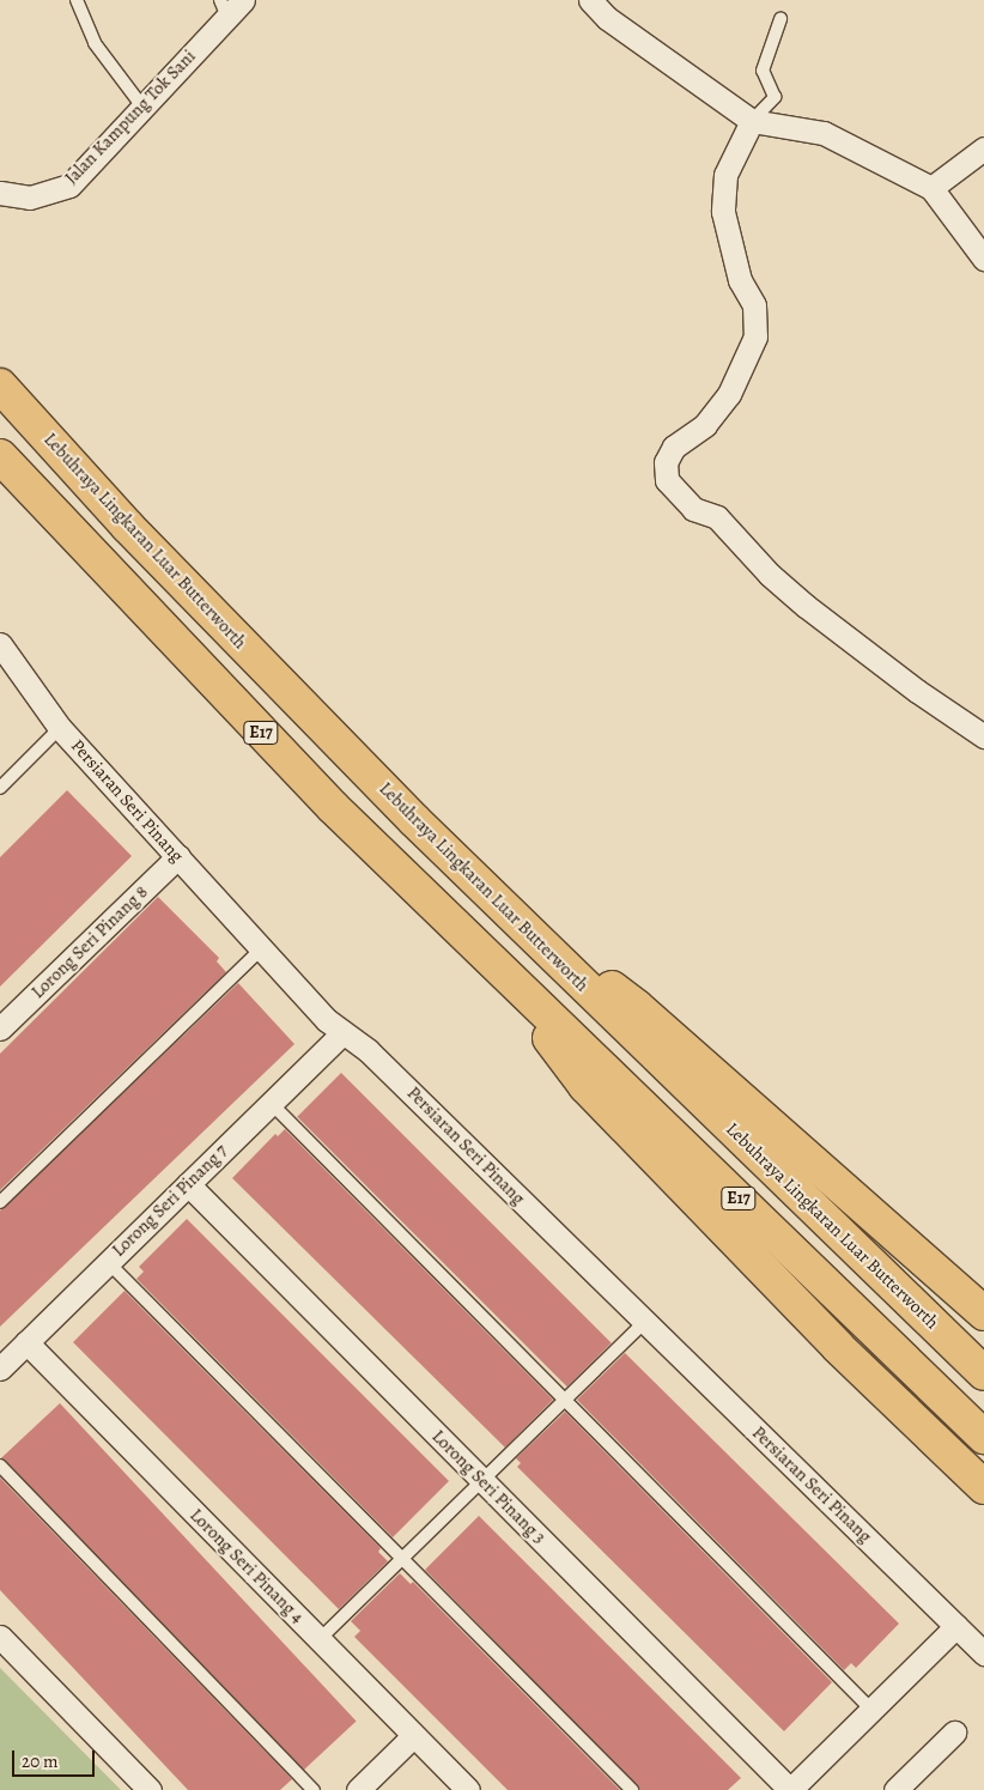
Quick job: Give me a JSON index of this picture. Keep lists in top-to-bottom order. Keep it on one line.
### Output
{"streets":{"highway":["Lebuhraya Lingkaran Luar Butterworth","E17"],"street":["Jalan Kampung Tok Sani","Persiaran Seri Pinang","Lorong Seri Pinang 8","Lorong Seri Pinang 7","Lorong Seri Pinang 3","Lorong Seri Pinang 4"]},"crossings":[["Persiaran Seri Pinang","Lorong Seri Pinang 8"],["Persiaran Seri Pinang","Lorong Seri Pinang 7"],["Lorong Seri Pinang 7","Lorong Seri Pinang 3"],["Lorong Seri Pinang 7","Lorong Seri Pinang 4"]],"scale_bar":"20 m"}
